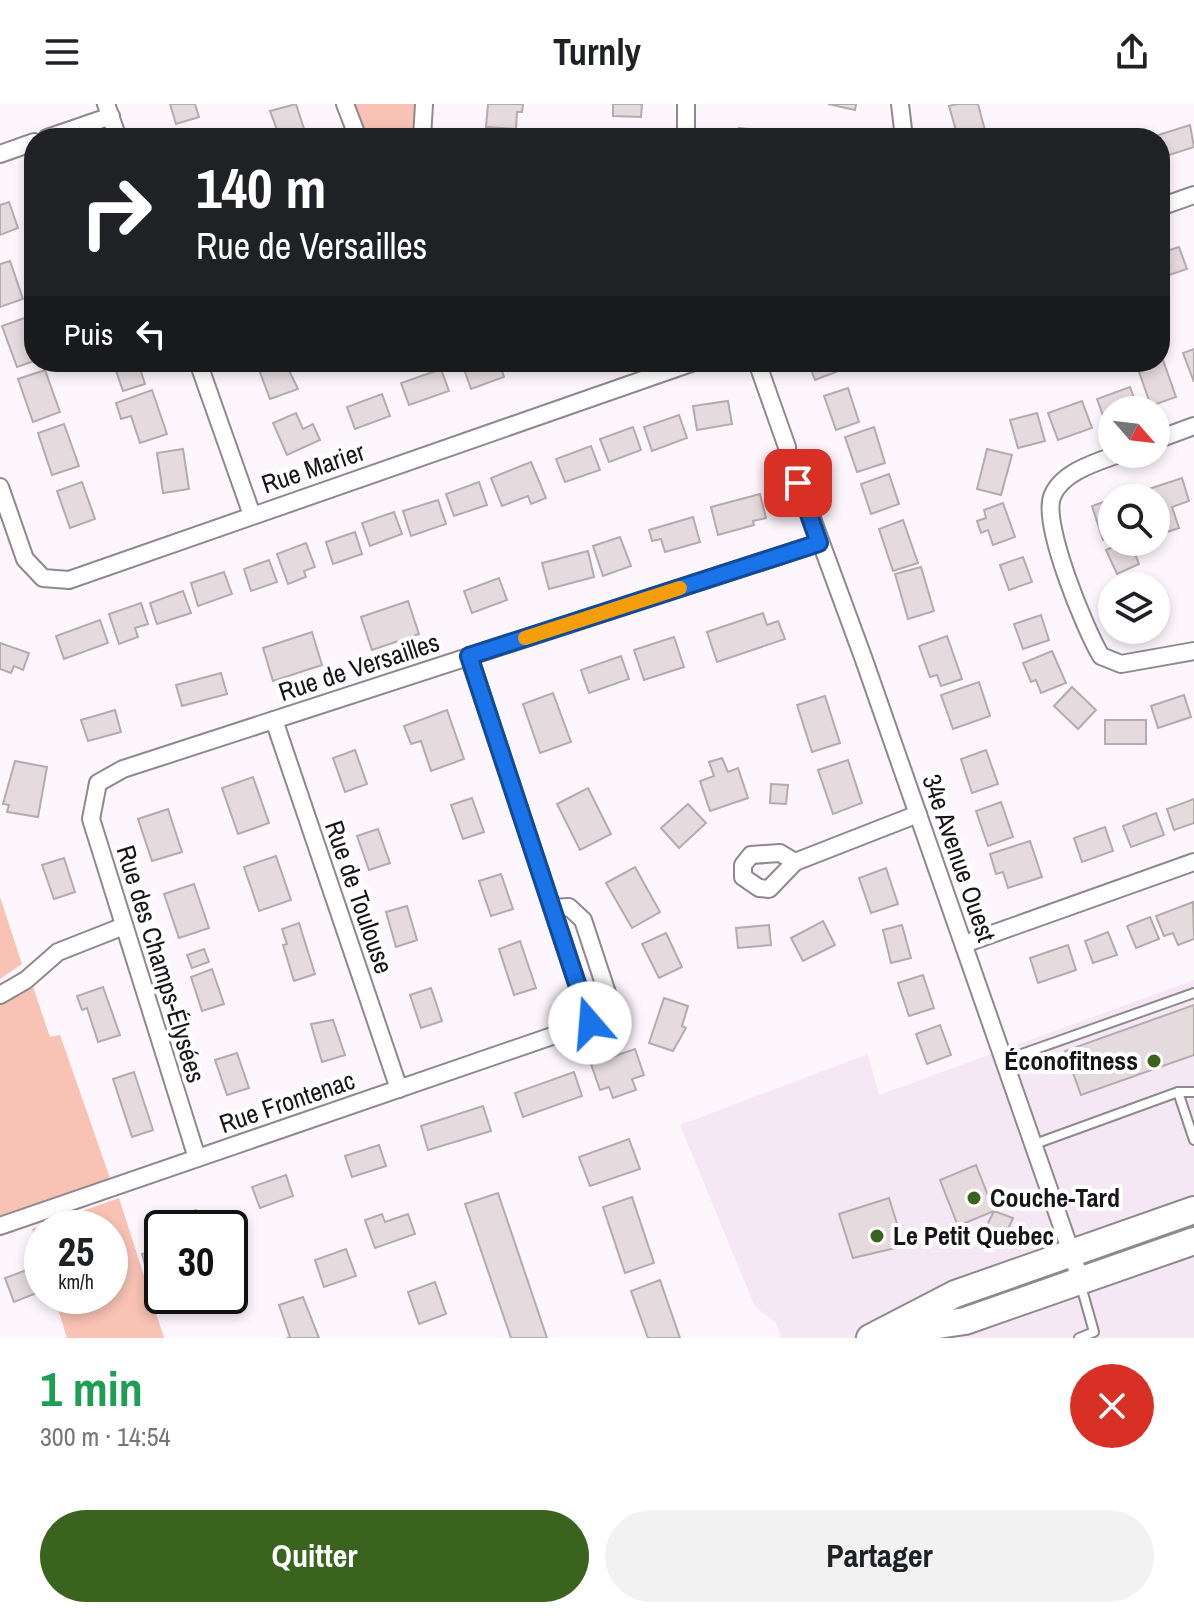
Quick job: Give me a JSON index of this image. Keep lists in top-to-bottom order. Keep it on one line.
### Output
{"streets":{"street":["Rue Marier","Rue de Versailles","34e Avenue Ouest","Rue de Toulouse","Rue des Champs-Élysées","Rue Frontenac"]},"crossings":[["Rue de Versailles","34e Avenue Ouest"],["Rue de Versailles","Rue de Toulouse"],["Rue de Versailles","Rue des Champs-Élysées"],["Rue de Toulouse","Rue Frontenac"],["Rue des Champs-Élysées","Rue Frontenac"]],"places":["Éconofitness","Couche-Tard","Le Petit Quebec"],"north":"bottom right","page":{"header":"Turnly","turn":["140 m","Rue de Versailles"],"then":"Puis","speed":"25 km/h","limit":"30","heading":["1 min","300 m · 14:54"],"buttons":["Quitter","Partager"]}}
